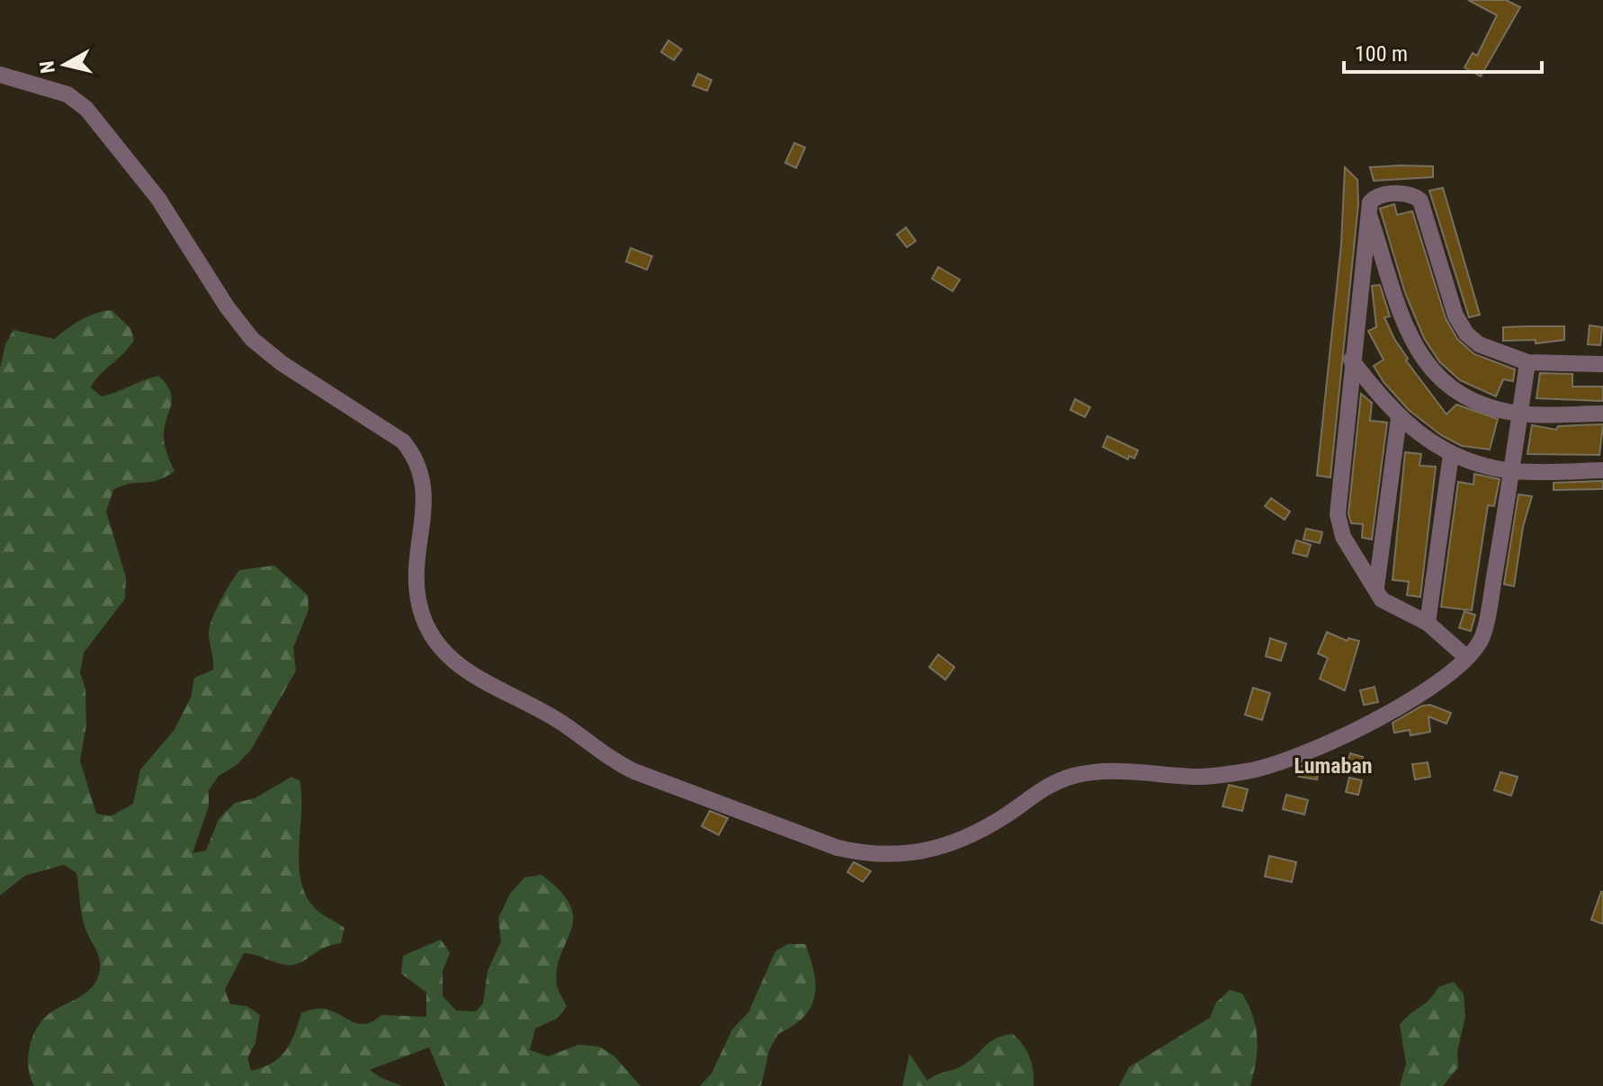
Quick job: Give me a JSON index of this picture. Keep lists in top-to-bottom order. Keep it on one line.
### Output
{"districts":["Lumaban"],"scale_bar":"100 m","north":"left"}
